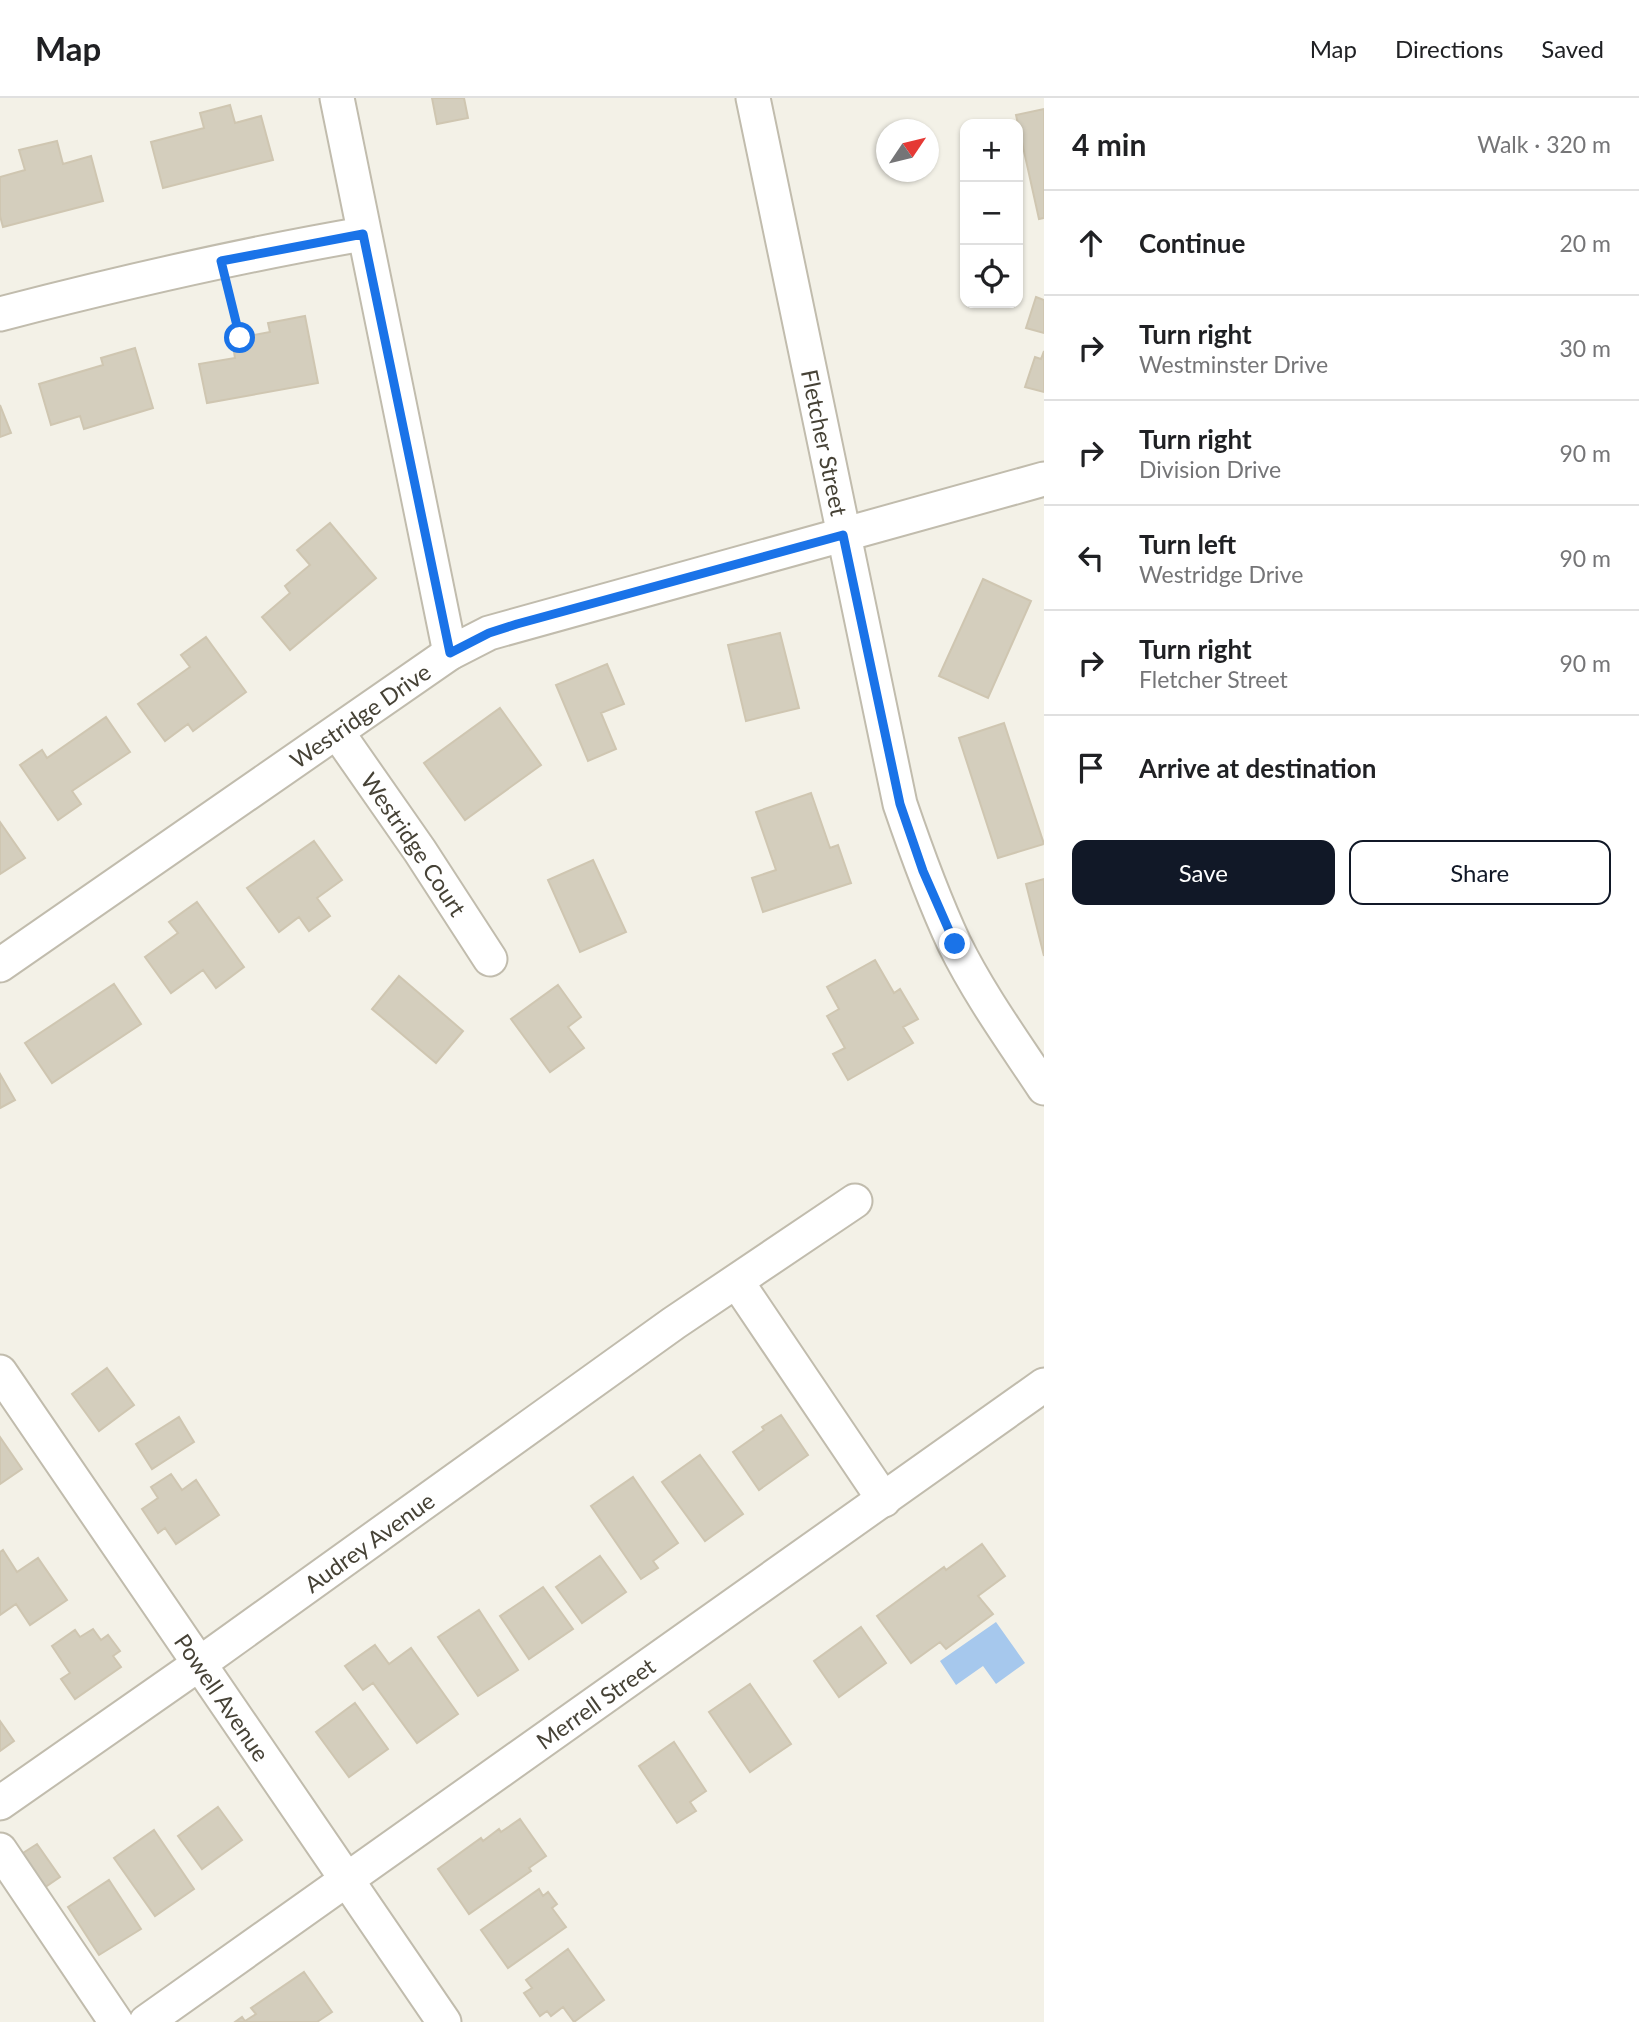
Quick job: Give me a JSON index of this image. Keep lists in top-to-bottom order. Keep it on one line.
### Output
{"streets":{"street":["Fletcher Street","Westridge Drive","Westridge Court","Audrey Avenue","Powell Avenue","Merrell Street"]},"crossings":[["Fletcher Street","Westridge Drive"],["Westridge Drive","Westridge Court"],["Audrey Avenue","Powell Avenue"],["Powell Avenue","Merrell Street"]],"north":"top right","page":{"header":"Map","nav":["Map","Directions","Saved"],"heading":["4 min","Walk · 320 m"],"map_buttons":["+","−"],"list":[["Continue","20 m"],["Turn right","Westminster Drive","30 m"],["Turn right","Division Drive","90 m"],["Turn left","Westridge Drive","90 m"],["Turn right","Fletcher Street","90 m"],"Arrive at destination"],"buttons":["Save","Share"]}}
